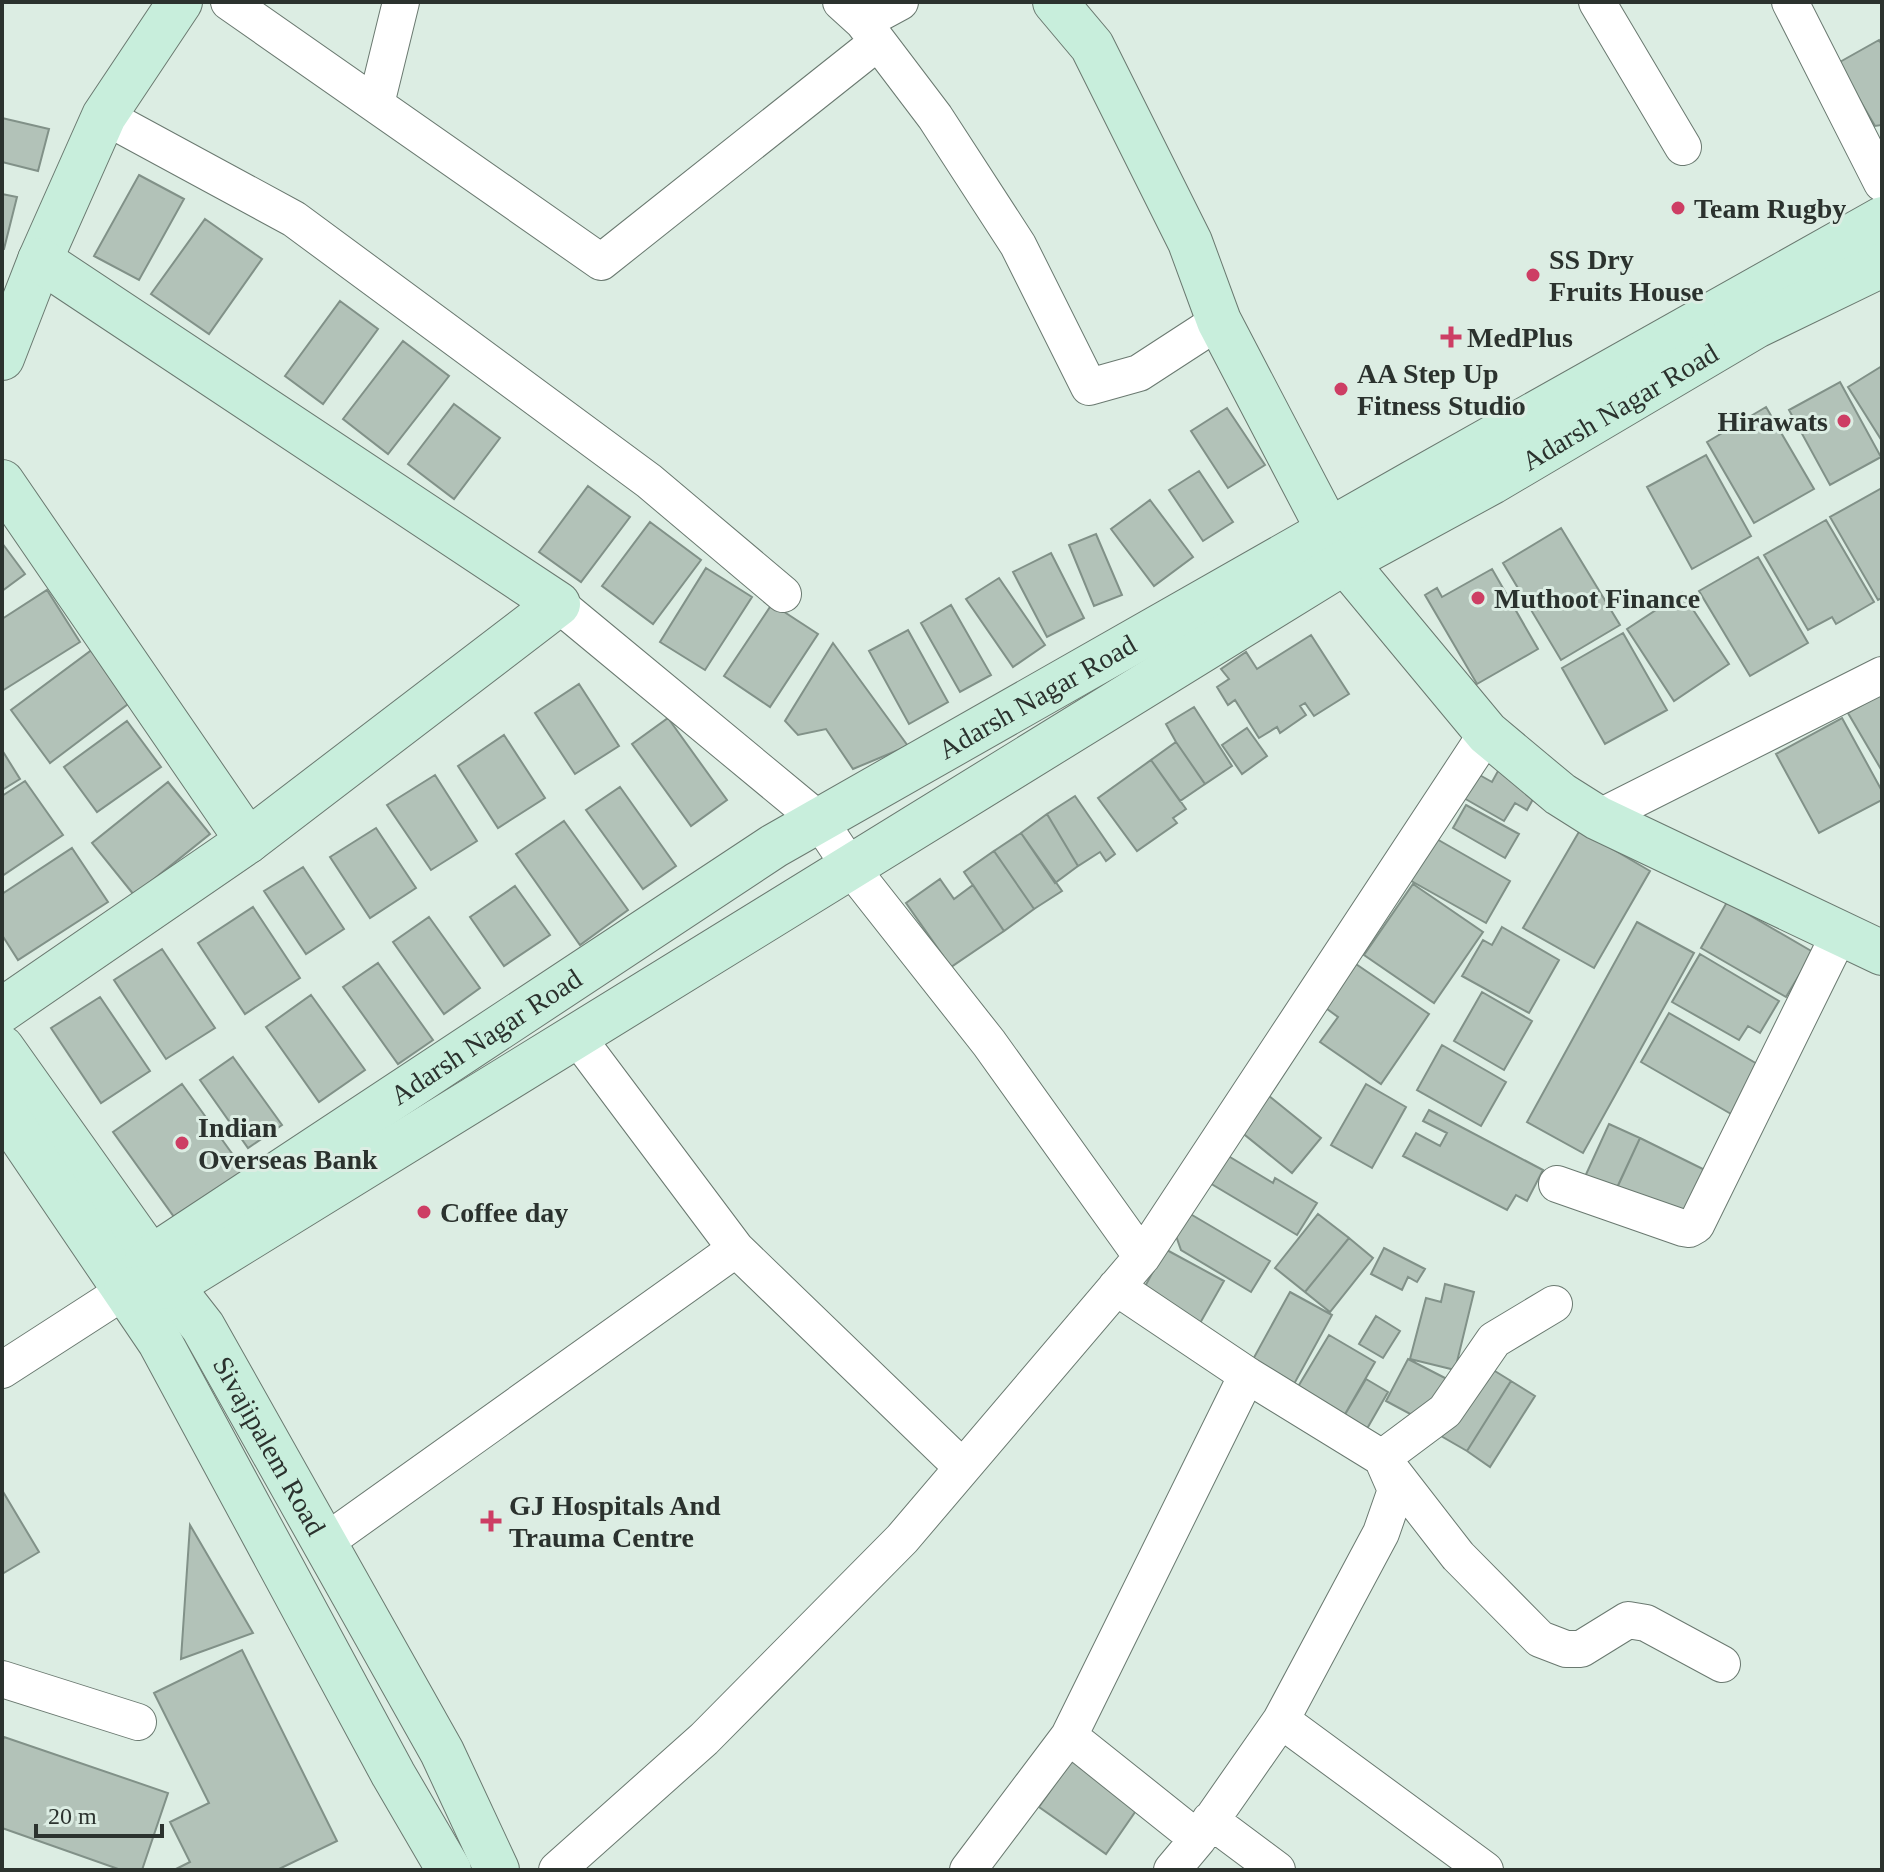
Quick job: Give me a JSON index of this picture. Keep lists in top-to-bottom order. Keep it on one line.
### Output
{"streets":{"main road":["Adarsh Nagar Road","Sivajipalem Road"]},"crossings":[["Adarsh Nagar Road","Sivajipalem Road"]],"places":{"other":["Team Rugby","SS Dry Fruits House","AA Step Up Fitness Studio","Hirawats","Muthoot Finance","Indian Overseas Bank","Coffee day"],"health":["MedPlus","GJ Hospitals And Trauma Centre"]},"scale_bar":"20 m"}
